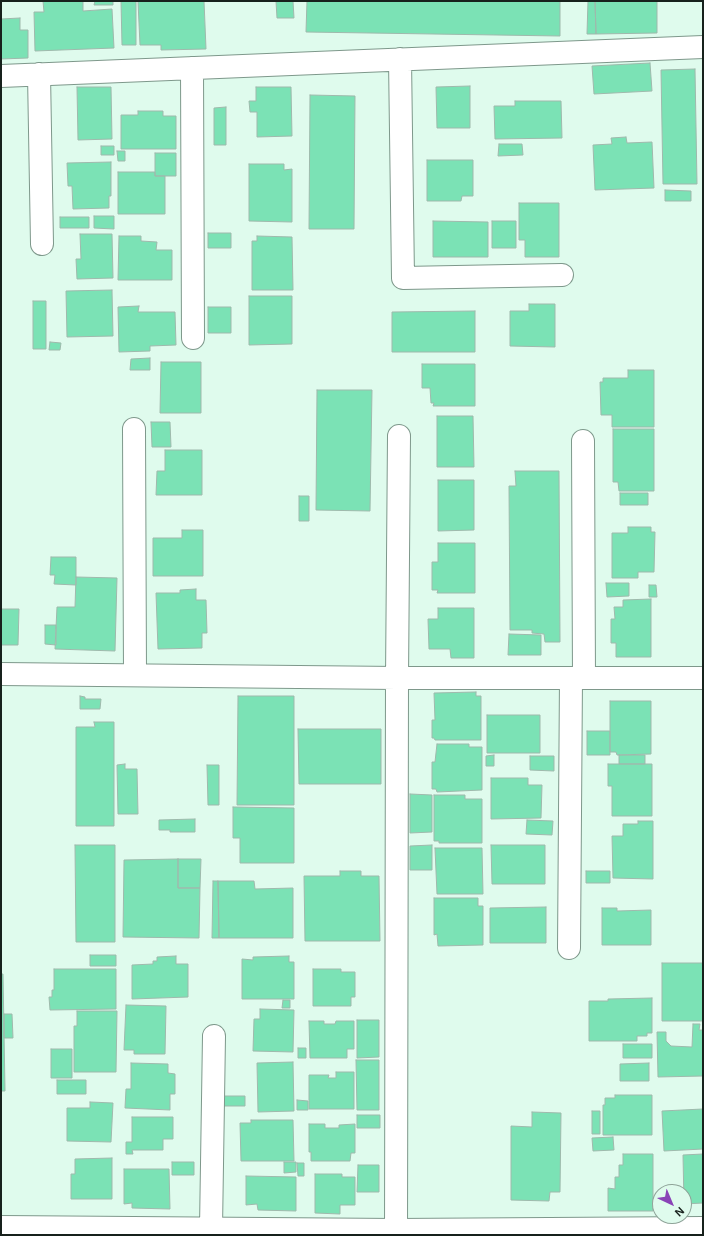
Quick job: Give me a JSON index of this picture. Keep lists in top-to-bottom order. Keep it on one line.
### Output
{"north":"bottom right"}
